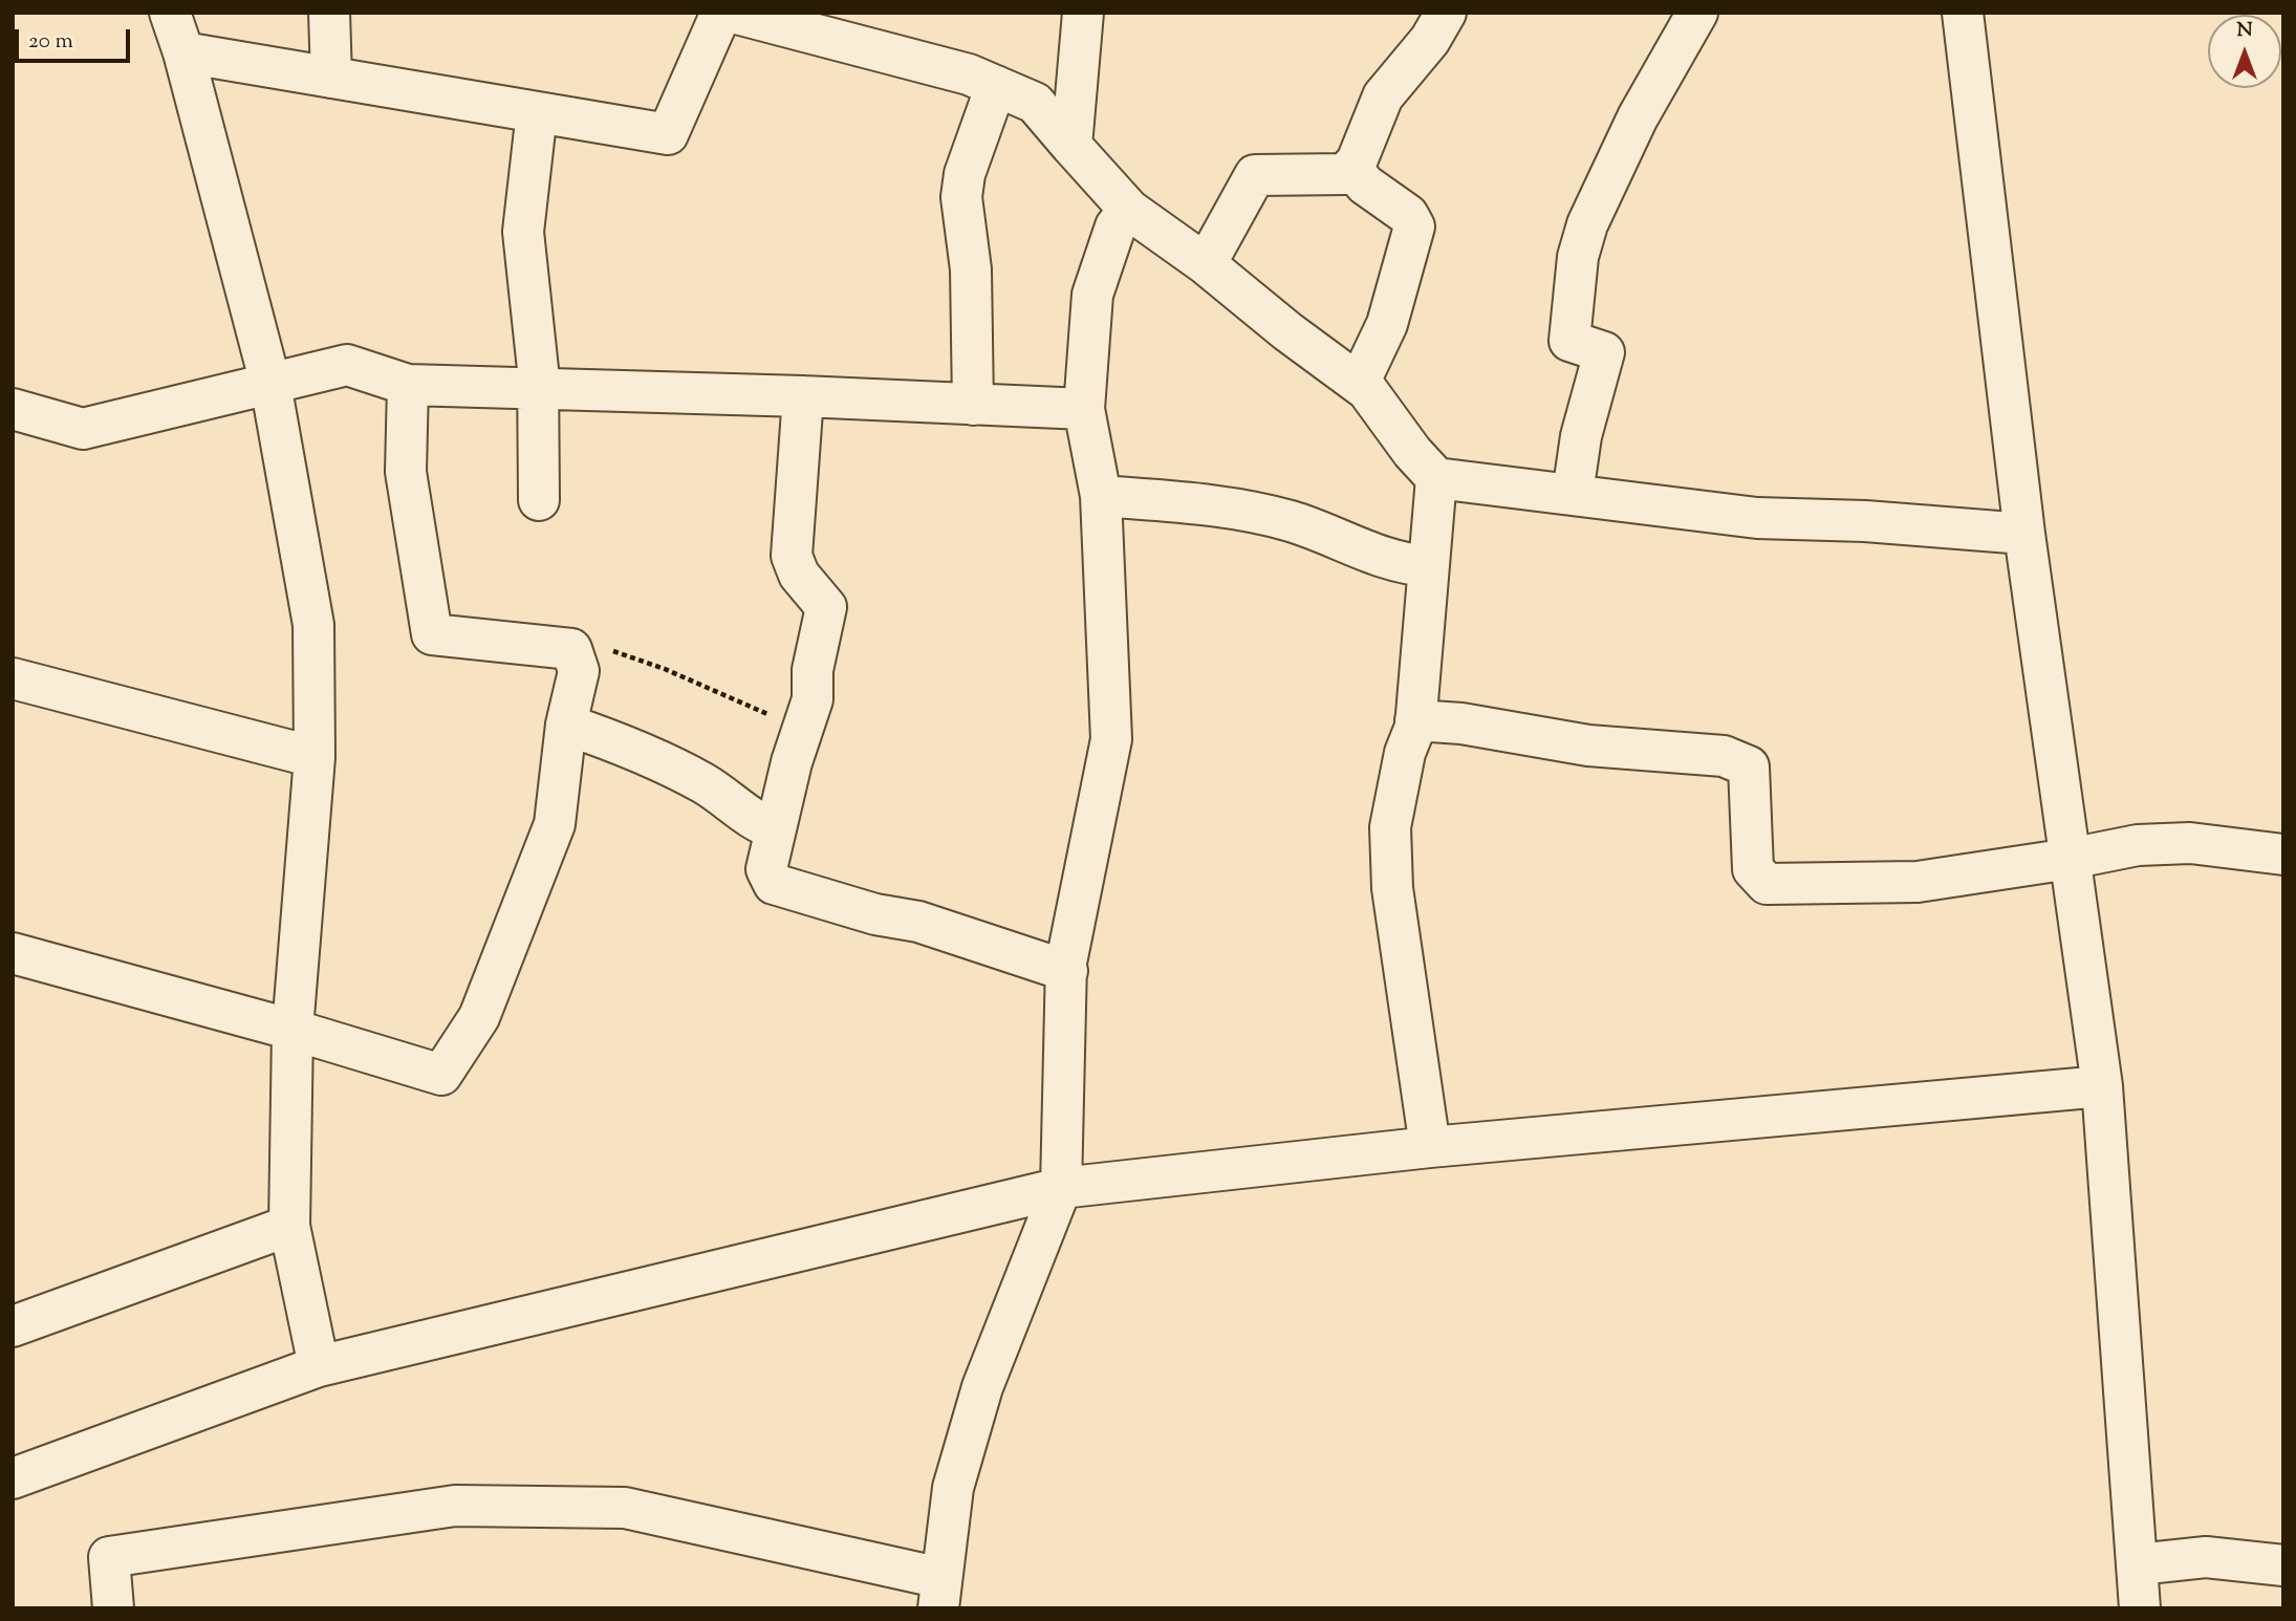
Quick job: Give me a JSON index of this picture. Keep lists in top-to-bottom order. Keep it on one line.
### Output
{"scale_bar":"20 m","north":"top"}
